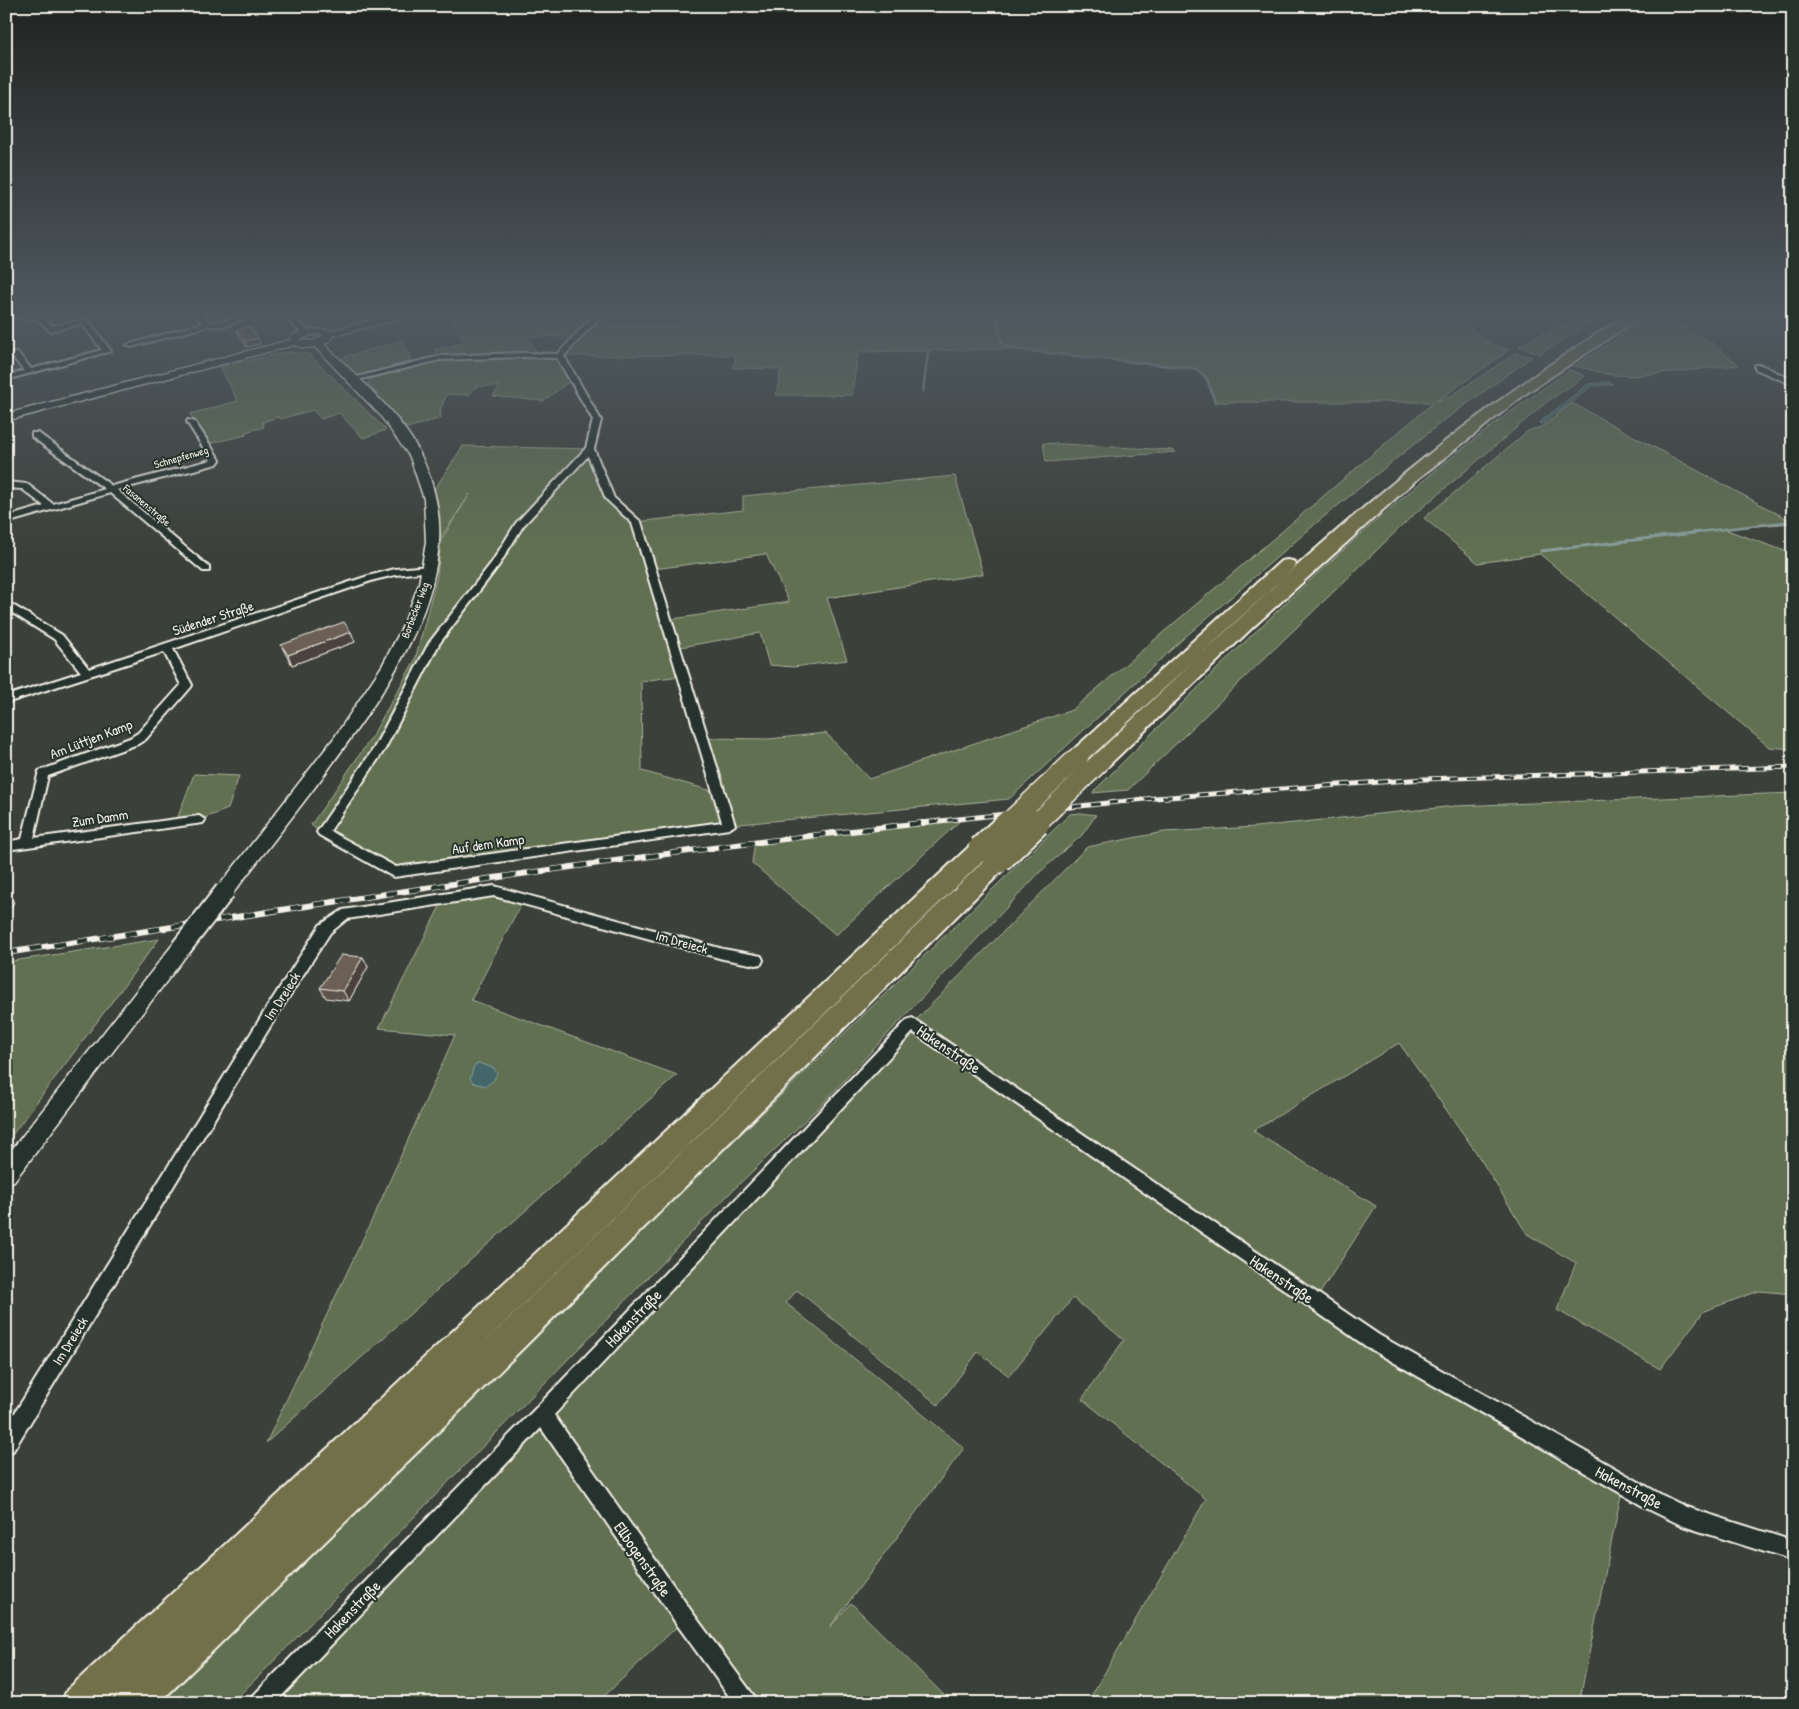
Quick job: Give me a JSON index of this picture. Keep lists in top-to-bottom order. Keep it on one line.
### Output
{"streets":{"street":["Schnepfenweg","Fasanenstraße","Borbecker Weg","Südender Straße","Am Lüttjen Kamp","Zum Damm","Auf dem Kamp","Im Dreieck","Hakenstraße","Ellbogenstraße"]},"crossings":[["Schnepfenweg","Fasanenstraße"],["Borbecker Weg","Südender Straße"],["Südender Straße","Am Lüttjen Kamp"],["Am Lüttjen Kamp","Zum Damm"],["Hakenstraße","Ellbogenstraße"]]}
